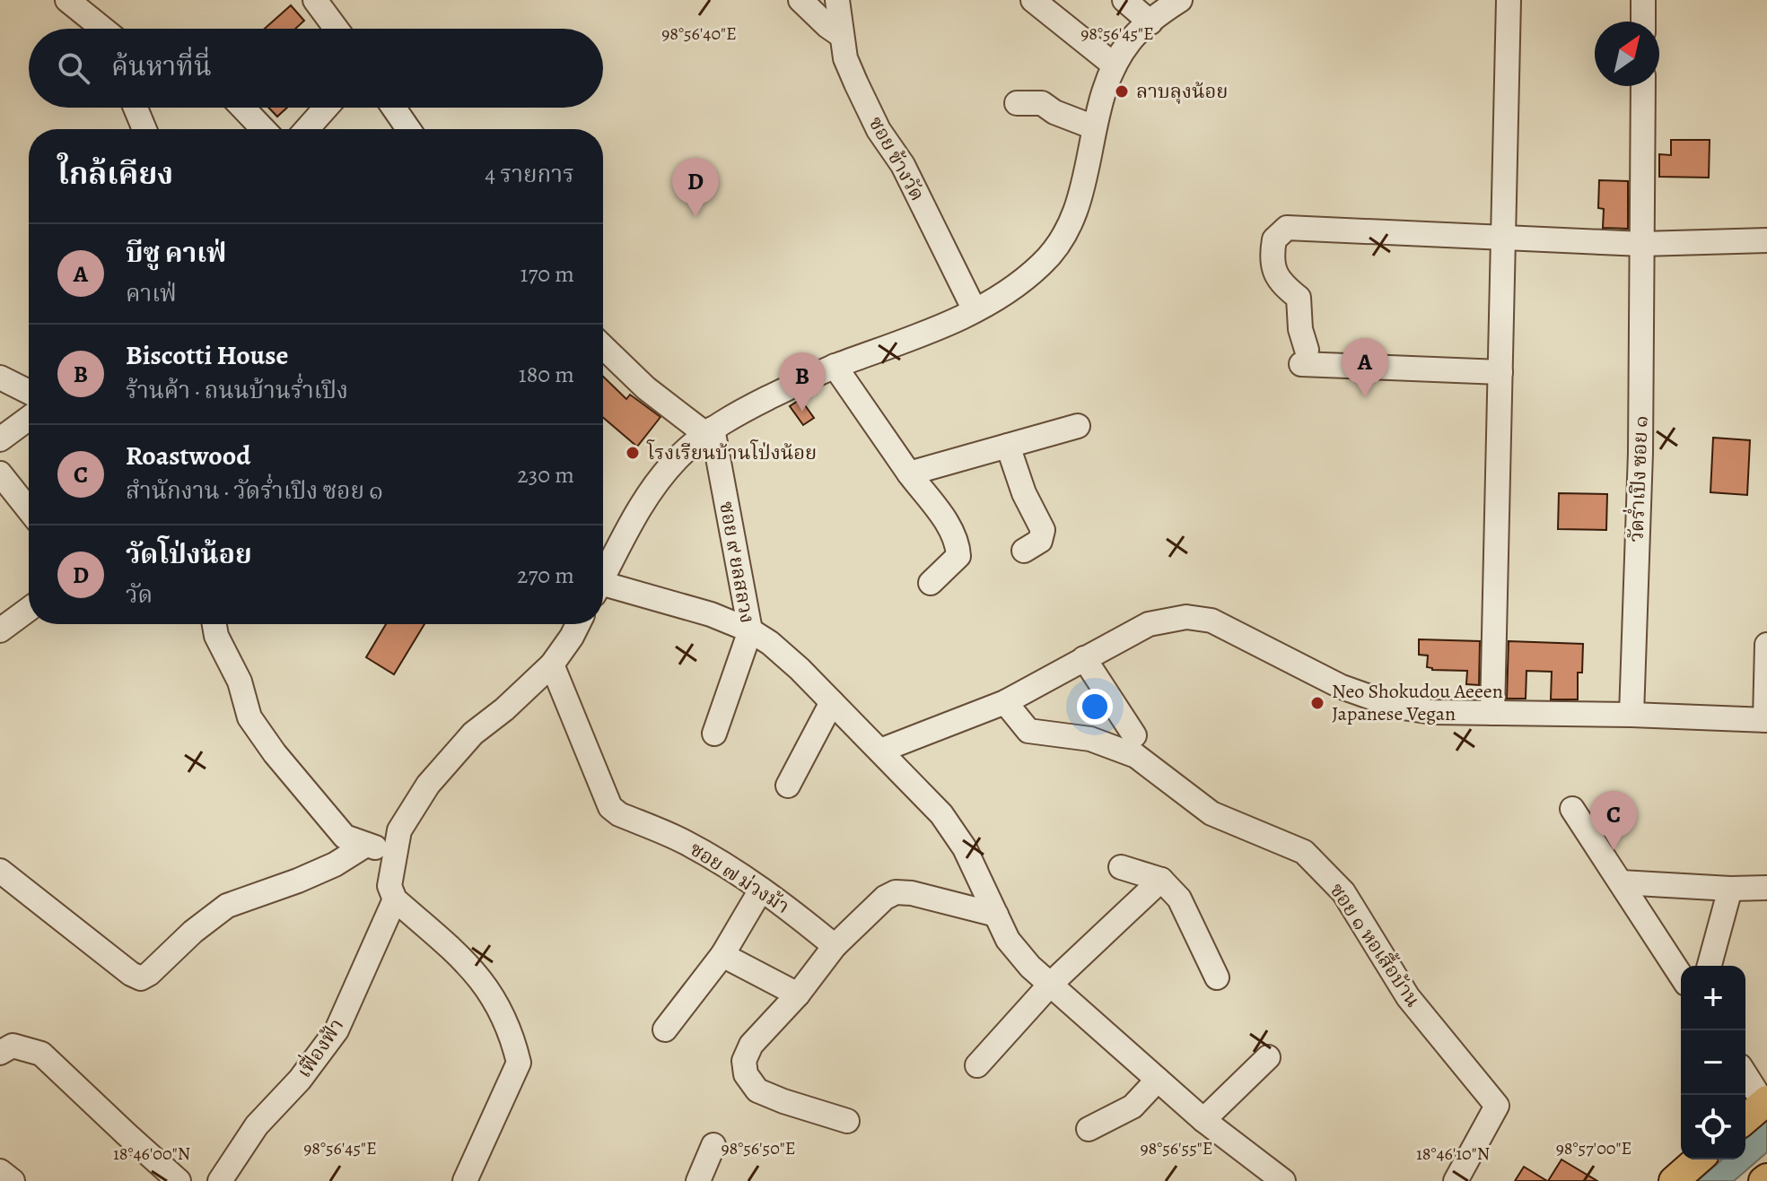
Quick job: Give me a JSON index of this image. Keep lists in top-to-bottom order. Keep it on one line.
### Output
{"streets":{"street":["ซอย ข้างวัด","วัดร่ำเปิง ซอย ๑","ซอย ๙ ยลสลวง","ซอย ๗ ม่วงม้า","ซอย ๑ หอเสื้อบ้าน","เฟื่องฟ้า"]},"places":["ลาบลุงน้อย","โรงเรียนบ้านโป่งน้อย","Neo Shokudou Aeeen Japanese Vegan"],"north":"top right","page":{"search":"ค้นหาที่นี่","heading":["ใกล้เคียง","4 รายการ"],"pins":["D","A","B","C"],"list":[{"mark":"A","name":"บีซู คาเฟ่","note":"คาเฟ่","value":"170 m"},{"mark":"B","name":"Biscotti House","note":"ร้านค้า · ถนนบ้านร่ำเปิง","value":"180 m"},{"mark":"C","name":"Roastwood","note":"สำนักงาน · วัดร่ำเปิง ซอย ๑","value":"230 m"},{"mark":"D","name":"วัดโป่งน้อย","note":"วัด","value":"270 m"}],"map_buttons":["+","−"]},"coordinates":["98°56'40\"E","98°56'45\"E","98°56'50\"E","98°56'55\"E","98°57'00\"E","18°46'00\"N","18°46'10\"N"]}
